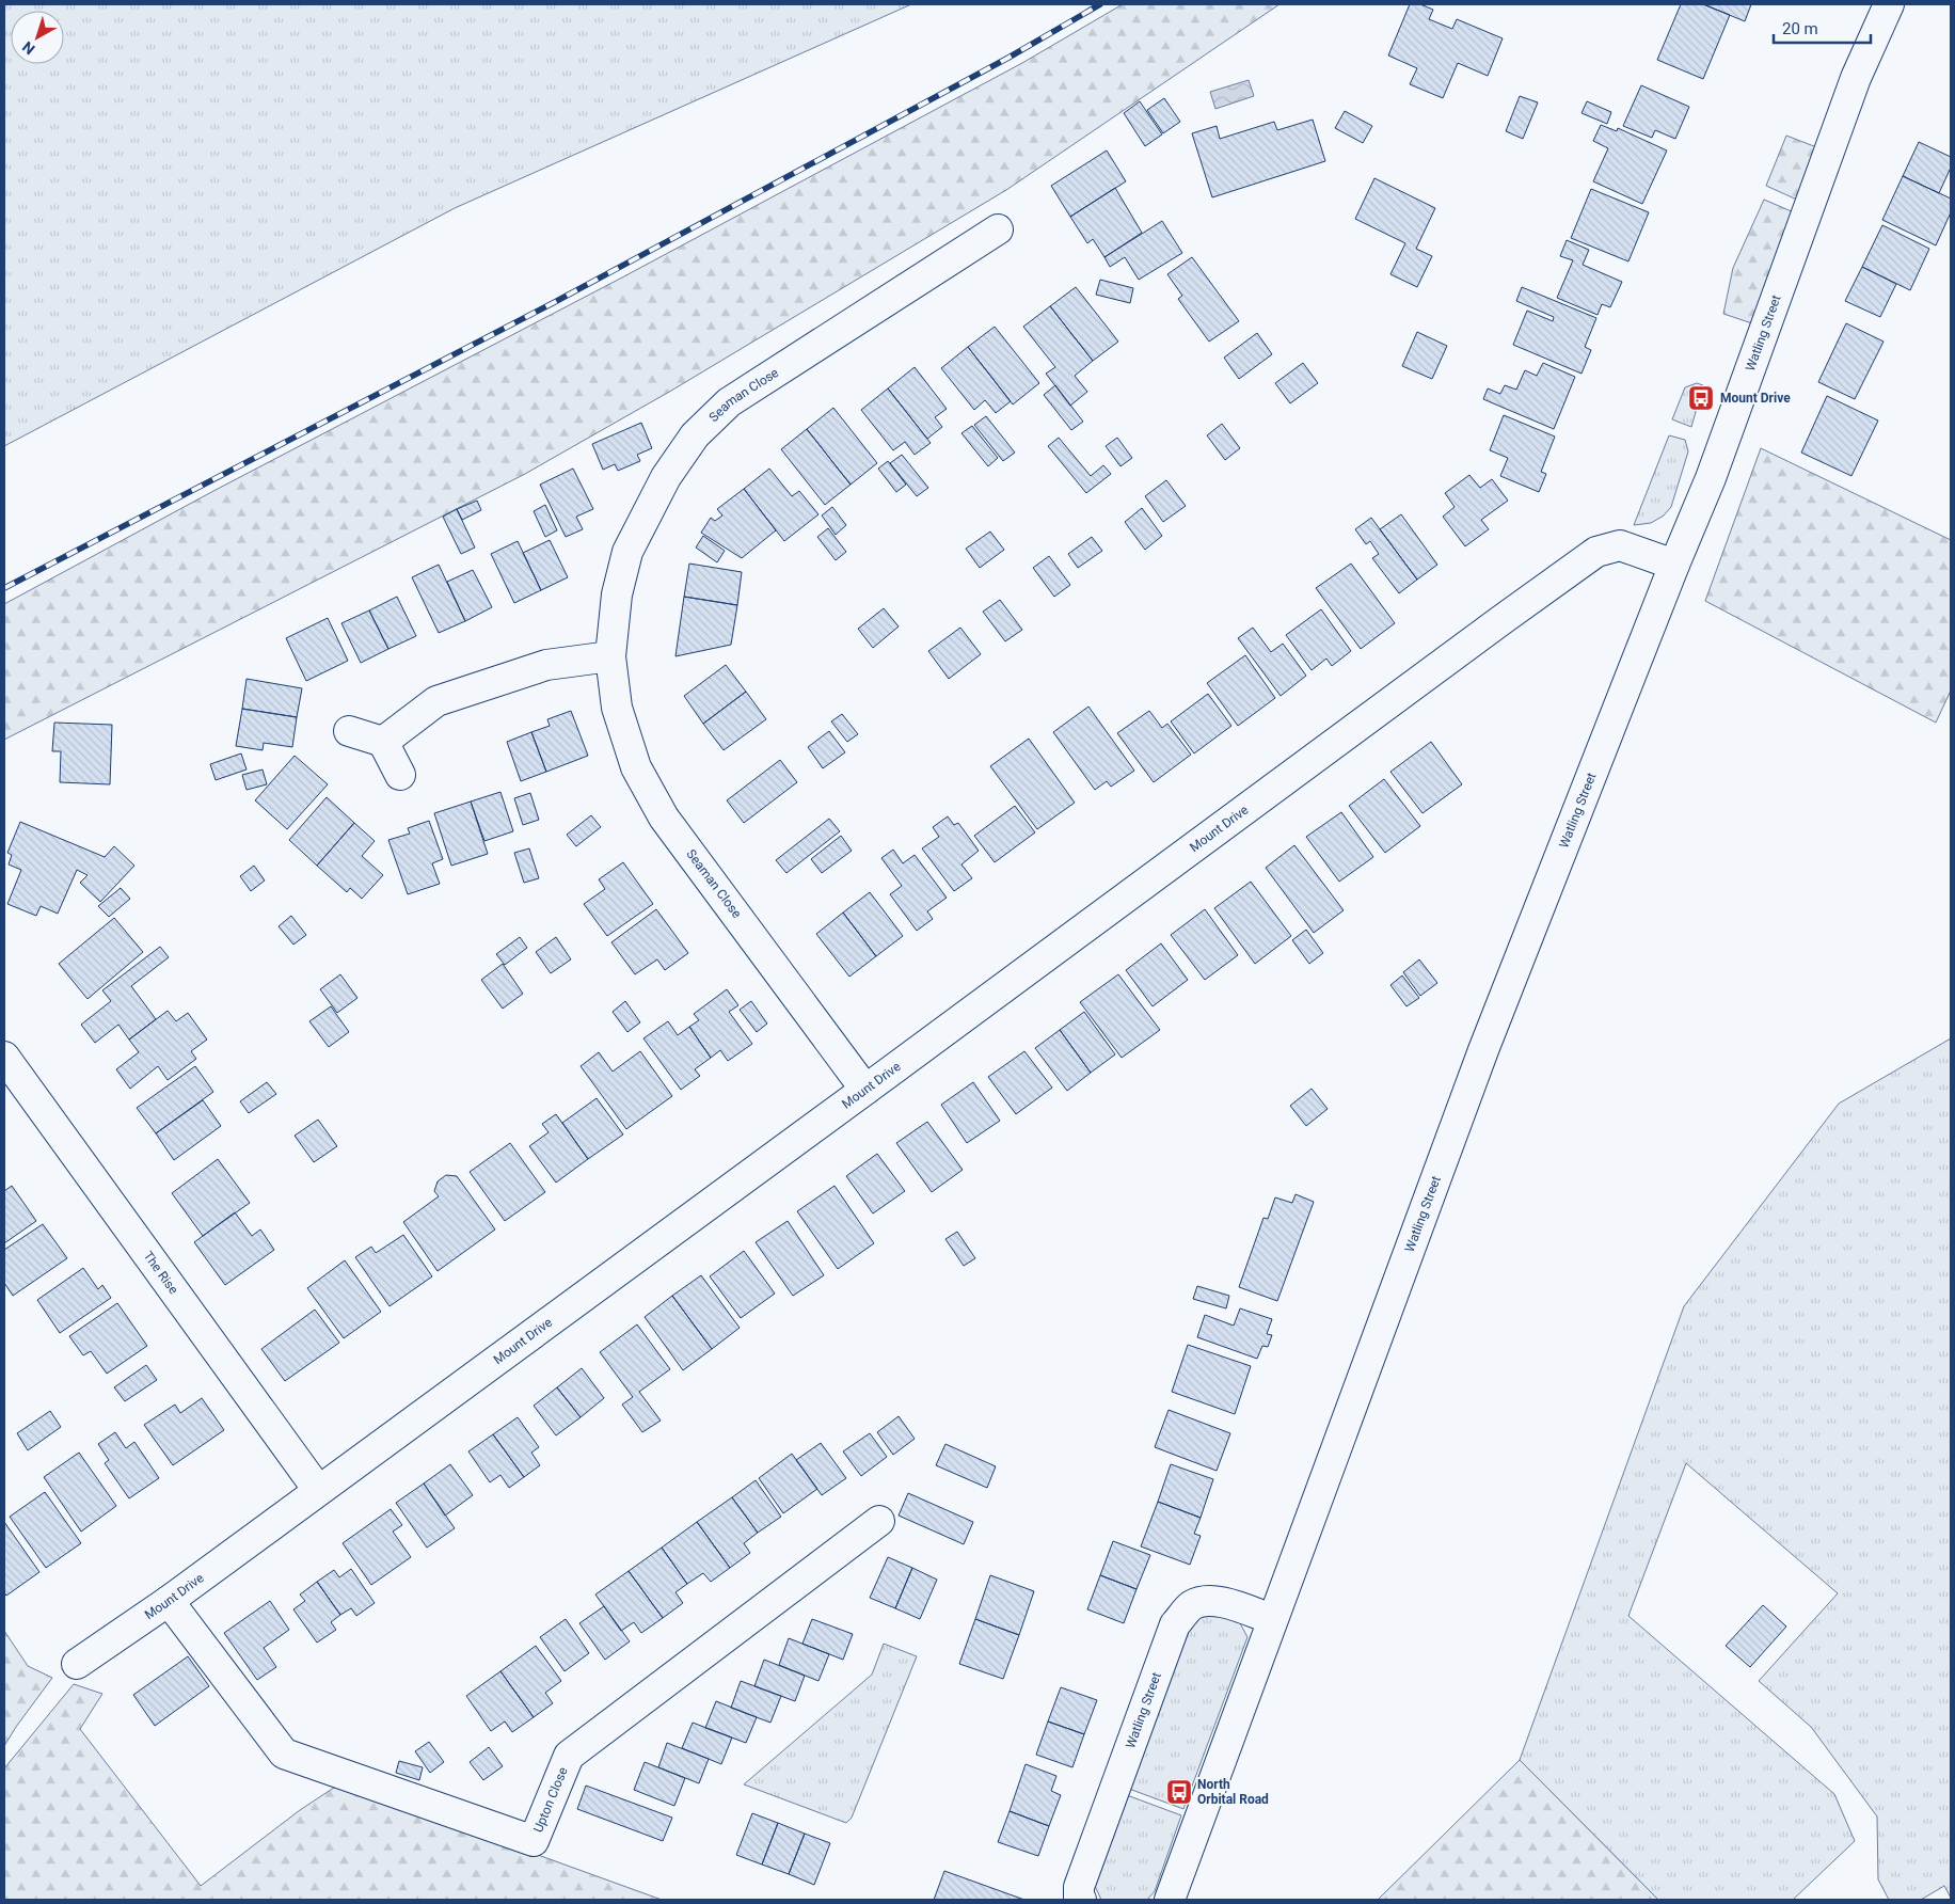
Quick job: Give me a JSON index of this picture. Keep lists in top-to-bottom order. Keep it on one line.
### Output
{"streets":{"street":["Watling Street","Seaman Close","Mount Drive","The Rise","Upton Close"]},"crossings":[["Watling Street","Mount Drive"],["Seaman Close","Mount Drive"],["Mount Drive","The Rise"],["Mount Drive","Upton Close"]],"places":{"bus stop":["Mount Drive","North Orbital Road"]},"scale_bar":"20 m","north":"bottom left"}
